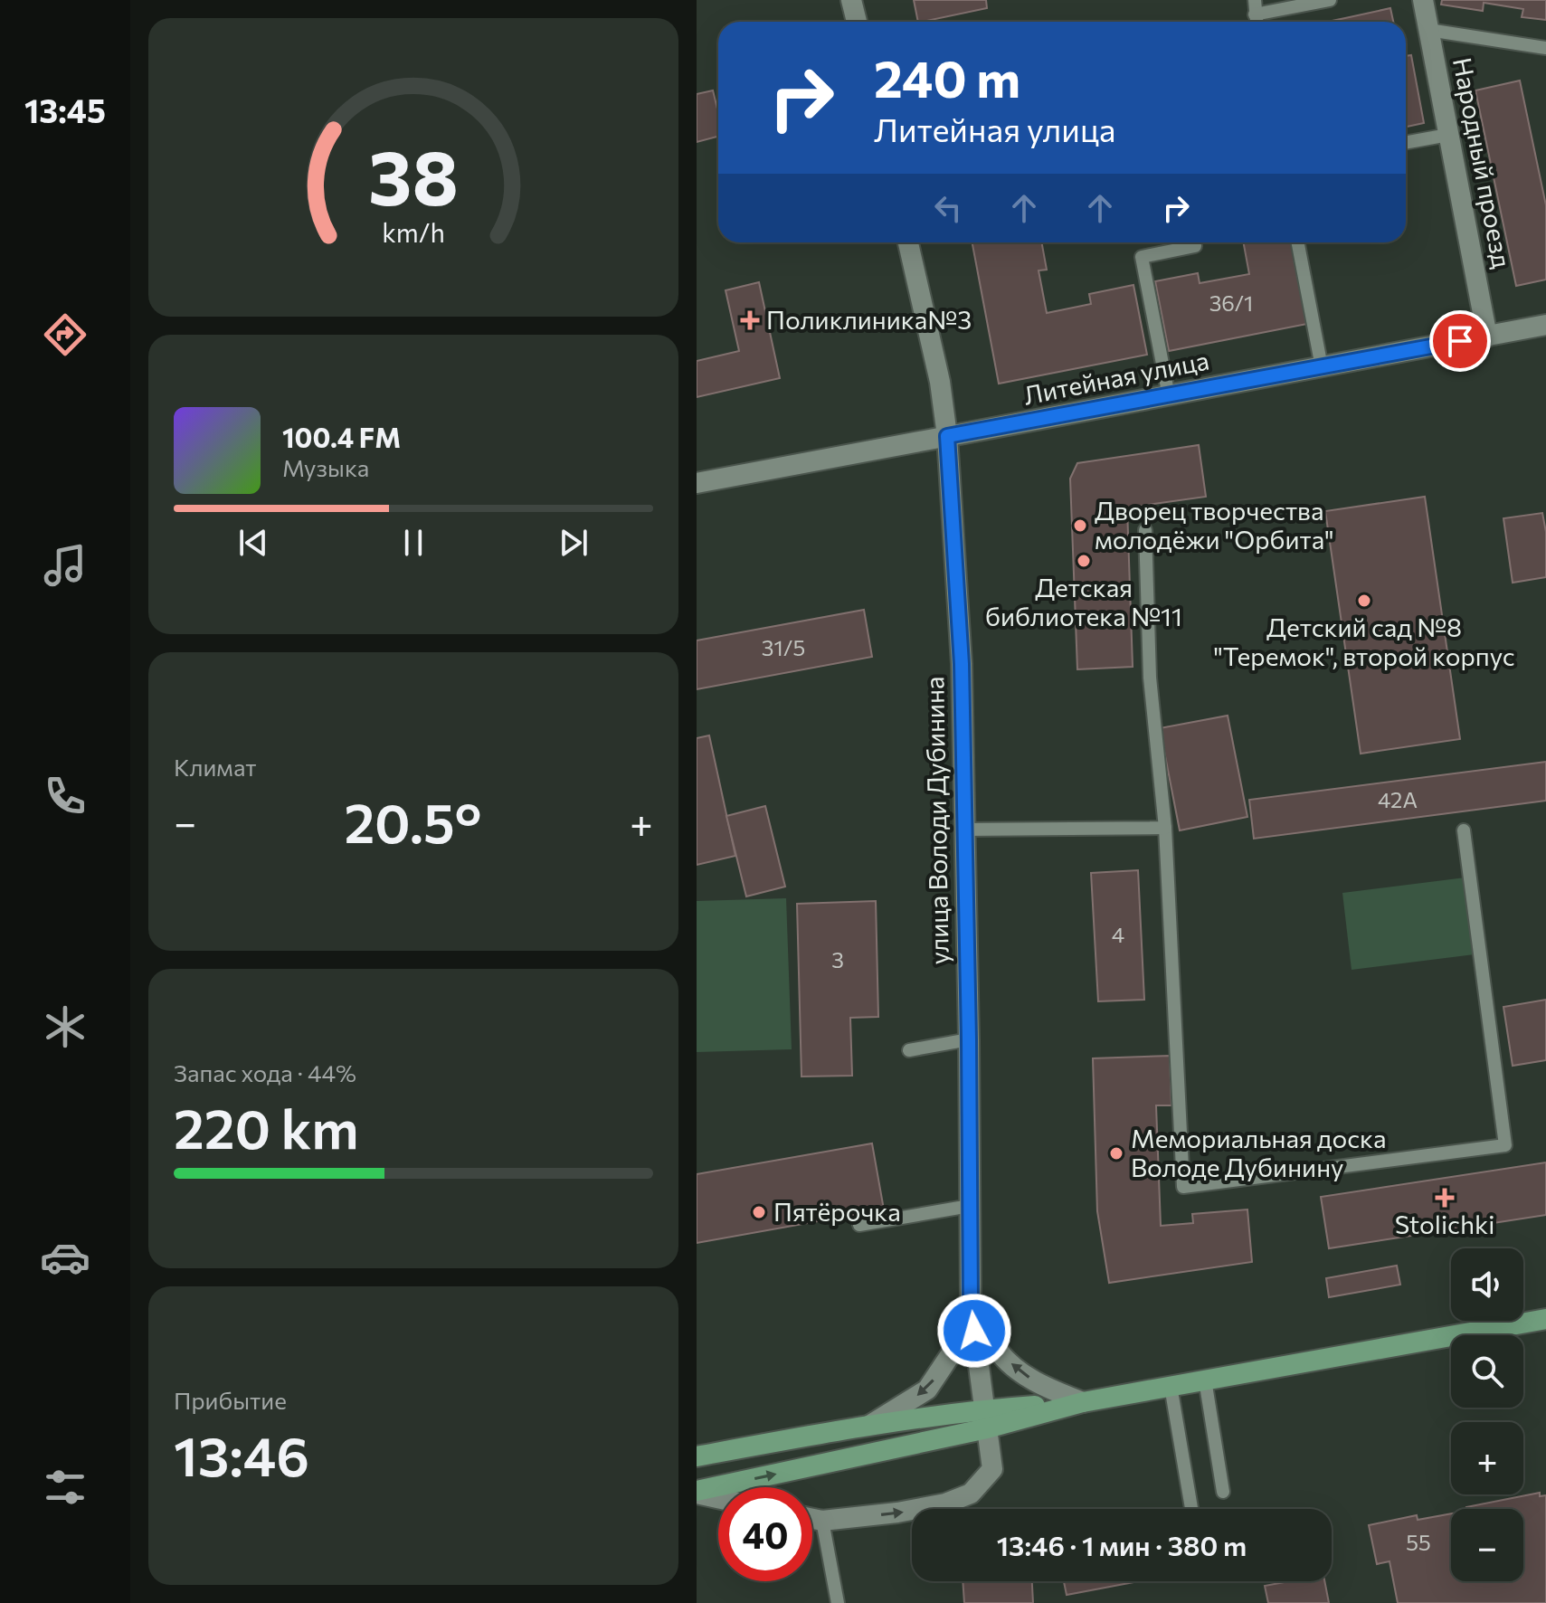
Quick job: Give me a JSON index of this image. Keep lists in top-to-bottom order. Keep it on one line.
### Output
{"streets":{"street":["Народный проезд","Литейная улица","улица Володи Дубинина"]},"crossings":[["Народный проезд","Литейная улица"],["Литейная улица","улица Володи Дубинина"]],"places":{"health":["Поликлиника№3","Stolichki"],"other":["Дворец творчества молодёжи \"Орбита\"","Детская библиотека №11","Детский сад №8 \"Теремок\", второй корпус","Мемориальная доска Володе Дубинину","Пятёрочка"]},"house_numbers":["36/1","31/5","42А","4","3","55"],"page":{"tabs":"13:45","turn":["240 m","Литейная улица"],"song":["100.4 FM","Музыка"],"tile":["Климат",["Запас хода · 44%","220 km"],["Прибытие","13:46"]],"heat":["−","20.5°","+"],"map_buttons":["+","−"],"limit":"40","trip":"13:46 · 1 мин · 380 m","gauge":["38","km/h"]}}
